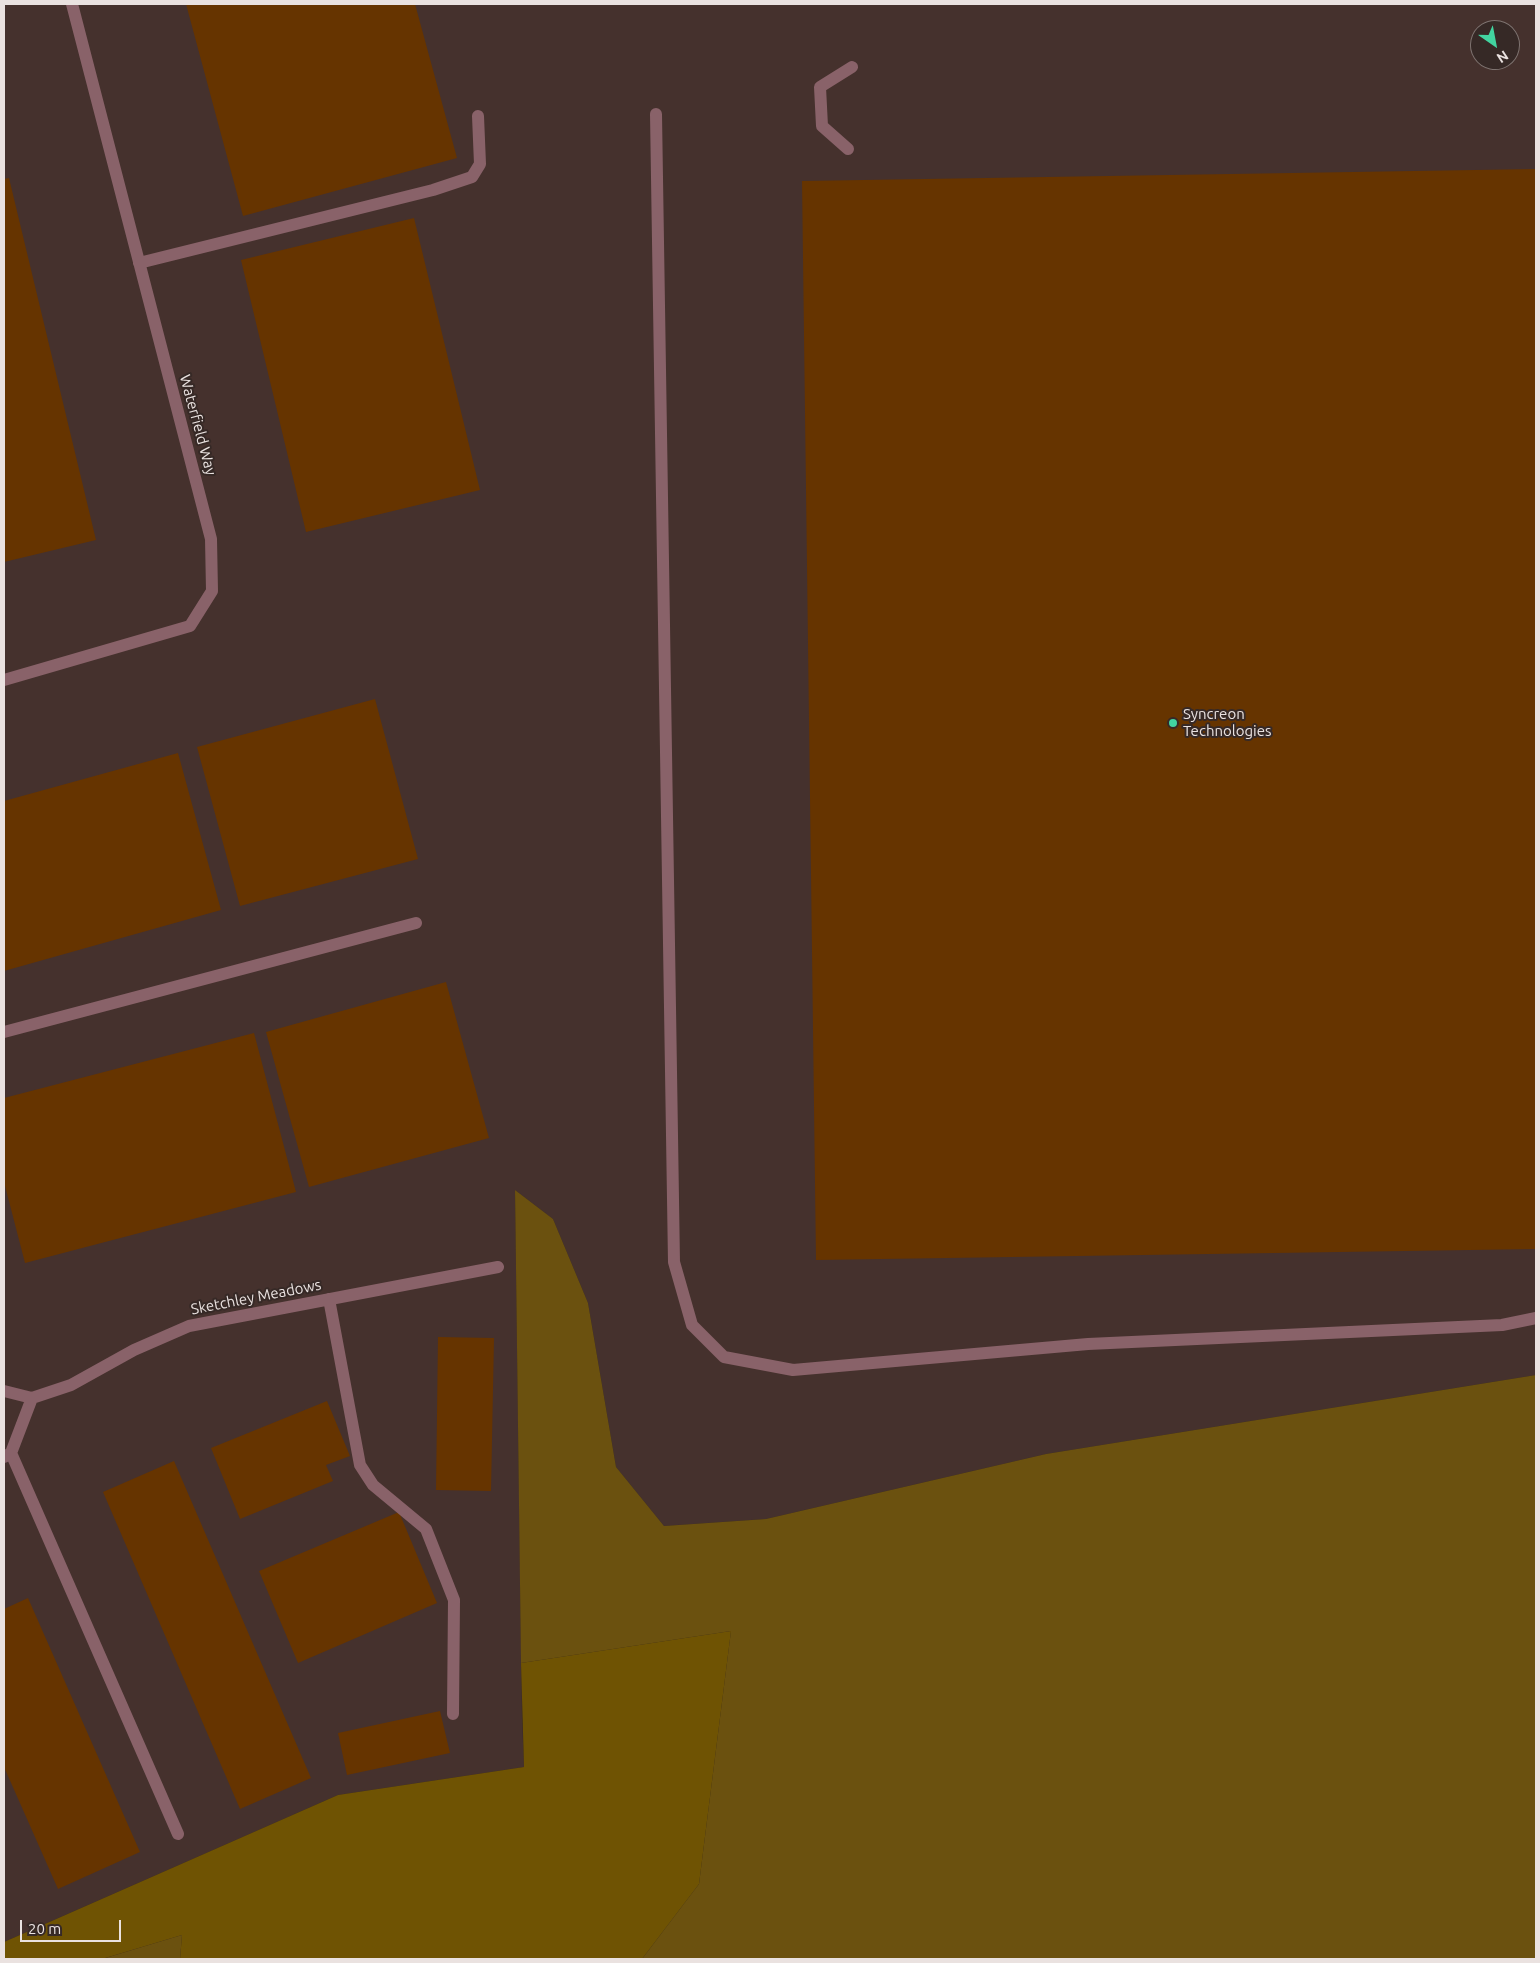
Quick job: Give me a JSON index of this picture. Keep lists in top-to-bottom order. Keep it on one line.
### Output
{"streets":{"street":["Waterfield Way","Sketchley Meadows"]},"places":["Syncreon Technologies"],"scale_bar":"20 m","north":"bottom right"}
